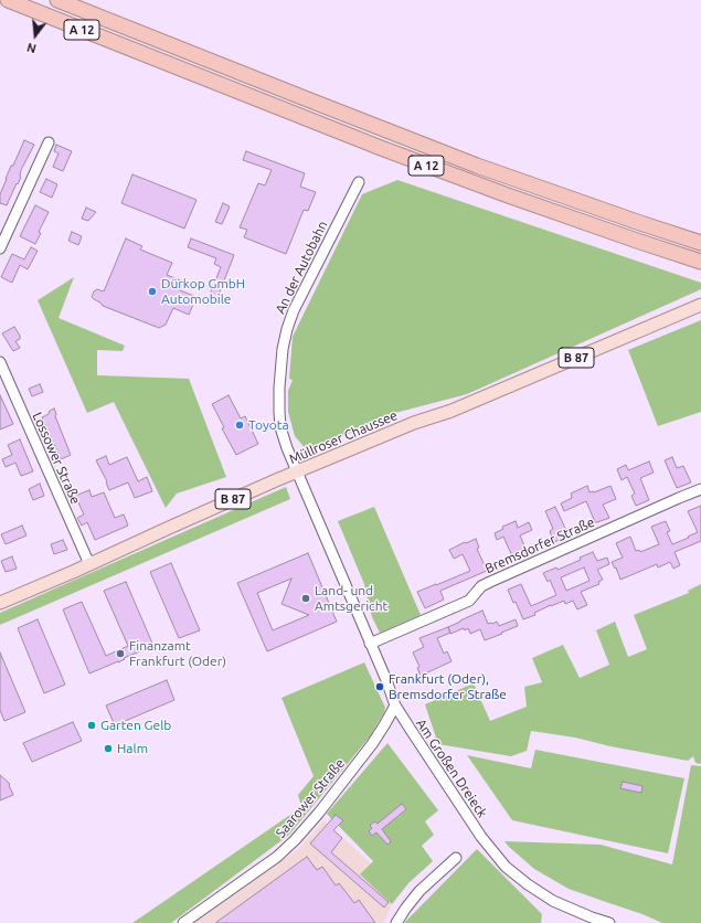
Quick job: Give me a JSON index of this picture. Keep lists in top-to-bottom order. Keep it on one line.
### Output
{"streets":{"highway":["A 12"],"main road":["B 87","Müllroser Chaussee"],"street":["An der Autobahn","Lossower Straße","Bremsdorfer Straße","Am Großen Dreieck","Saarower Straße"]},"crossings":[["An der Autobahn","Müllroser Chaussee"],["An der Autobahn","Am Großen Dreieck"],["Müllroser Chaussee","Lossower Straße"],["Müllroser Chaussee","Am Großen Dreieck"],["Bremsdorfer Straße","Am Großen Dreieck"],["Am Großen Dreieck","Saarower Straße"]],"places":["Dürkop GmbH Automobile","Toyota","Land- und Amtsgericht","Finanzamt Frankfurt (Oder)","Frankfurt (Oder), Bremsdorfer Straße","Garten Gelb","Halm"],"north":"bottom"}
